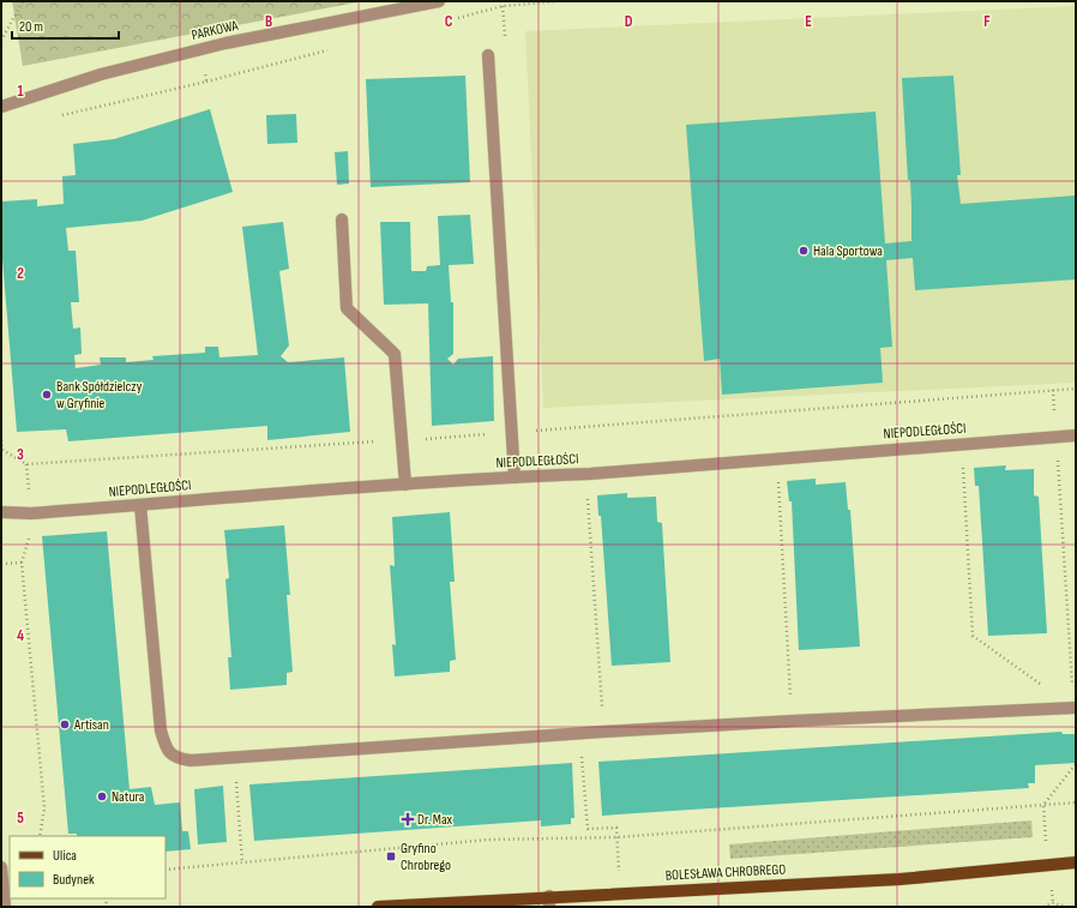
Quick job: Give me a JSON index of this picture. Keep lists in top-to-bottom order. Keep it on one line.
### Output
{"streets":{"main road":["BOLESŁAWA CHROBREGO"],"street":["PARKOWA","NIEPODLEGŁOŚCI"]},"places":{"other":["Hala Sportowa","Bank Spółdzielczy w Gryfinie","Artisan","Natura"],"health":["Dr. Max"],"transit":["Gryfino Chrobrego"]},"legend":["Ulica","Budynek"],"scale_bar":"20 m","grid":{"columns":["B","C","D","E","F"],"rows":["1","2","3","4","5"]}}
